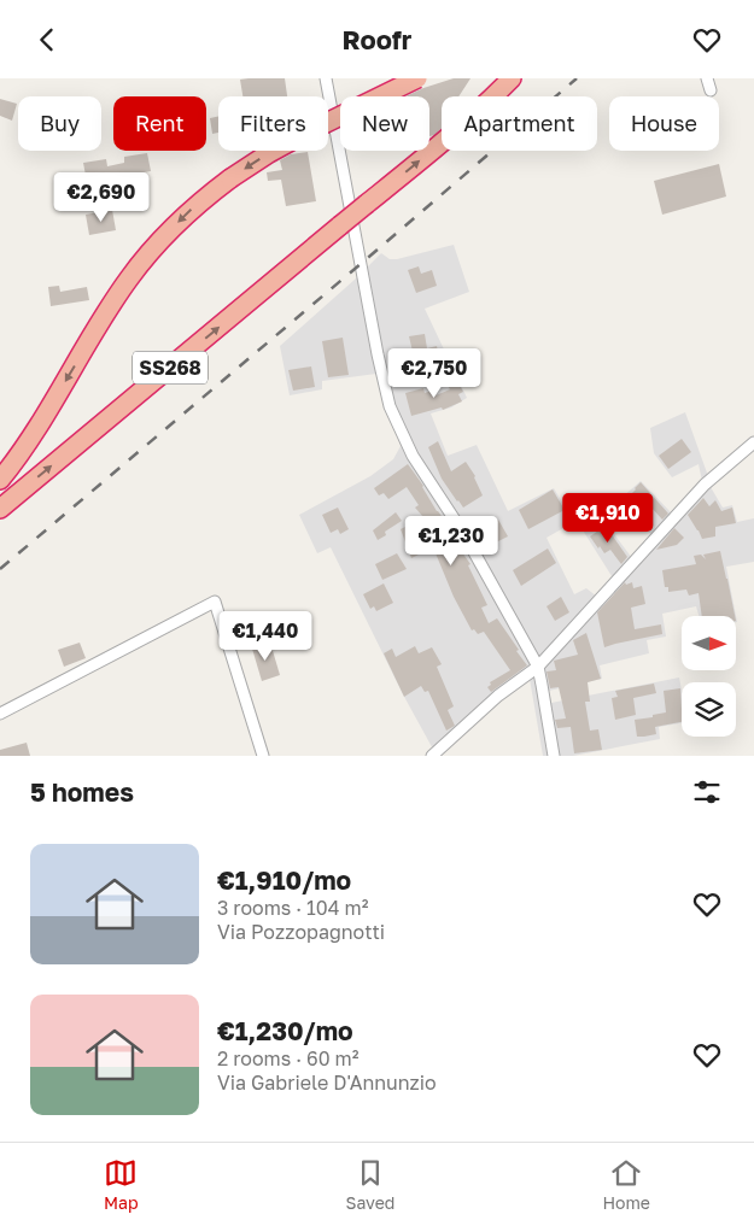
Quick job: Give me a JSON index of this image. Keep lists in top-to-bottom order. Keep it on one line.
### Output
{"streets":{"highway":["SS268"]},"north":"right","page":{"header":"Roofr","chip":["Buy","Rent","Filters","New","Apartment","House"],"price":["€2,690","€2,750","€1,910","€1,230","€1,440"],"heading":"5 homes","list":[{"name":"€1,910/mo","note":"3 rooms · 104 m² · Via Pozzopagnotti"},{"name":"€1,230/mo","note":"2 rooms · 60 m² · Via Gabriele D'Annunzio"}],"tabs":["Map","Saved","Home"]}}
